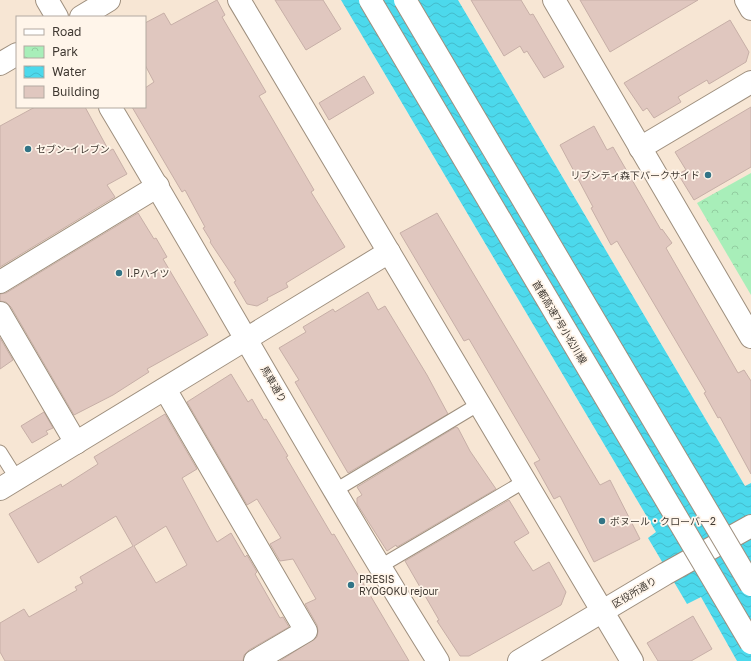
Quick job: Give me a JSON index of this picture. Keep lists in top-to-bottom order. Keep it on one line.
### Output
{"streets":{"main road":["首都高速7号小松川線","馬車通り","区役所通り"]},"places":["セブン-イレブン","リブシティ森下パークサイド","I.Pハイツ","ボヌール・クローバー2","PRESIS RYOGOKU rejour"],"legend":["Road","Park","Water","Building"]}
